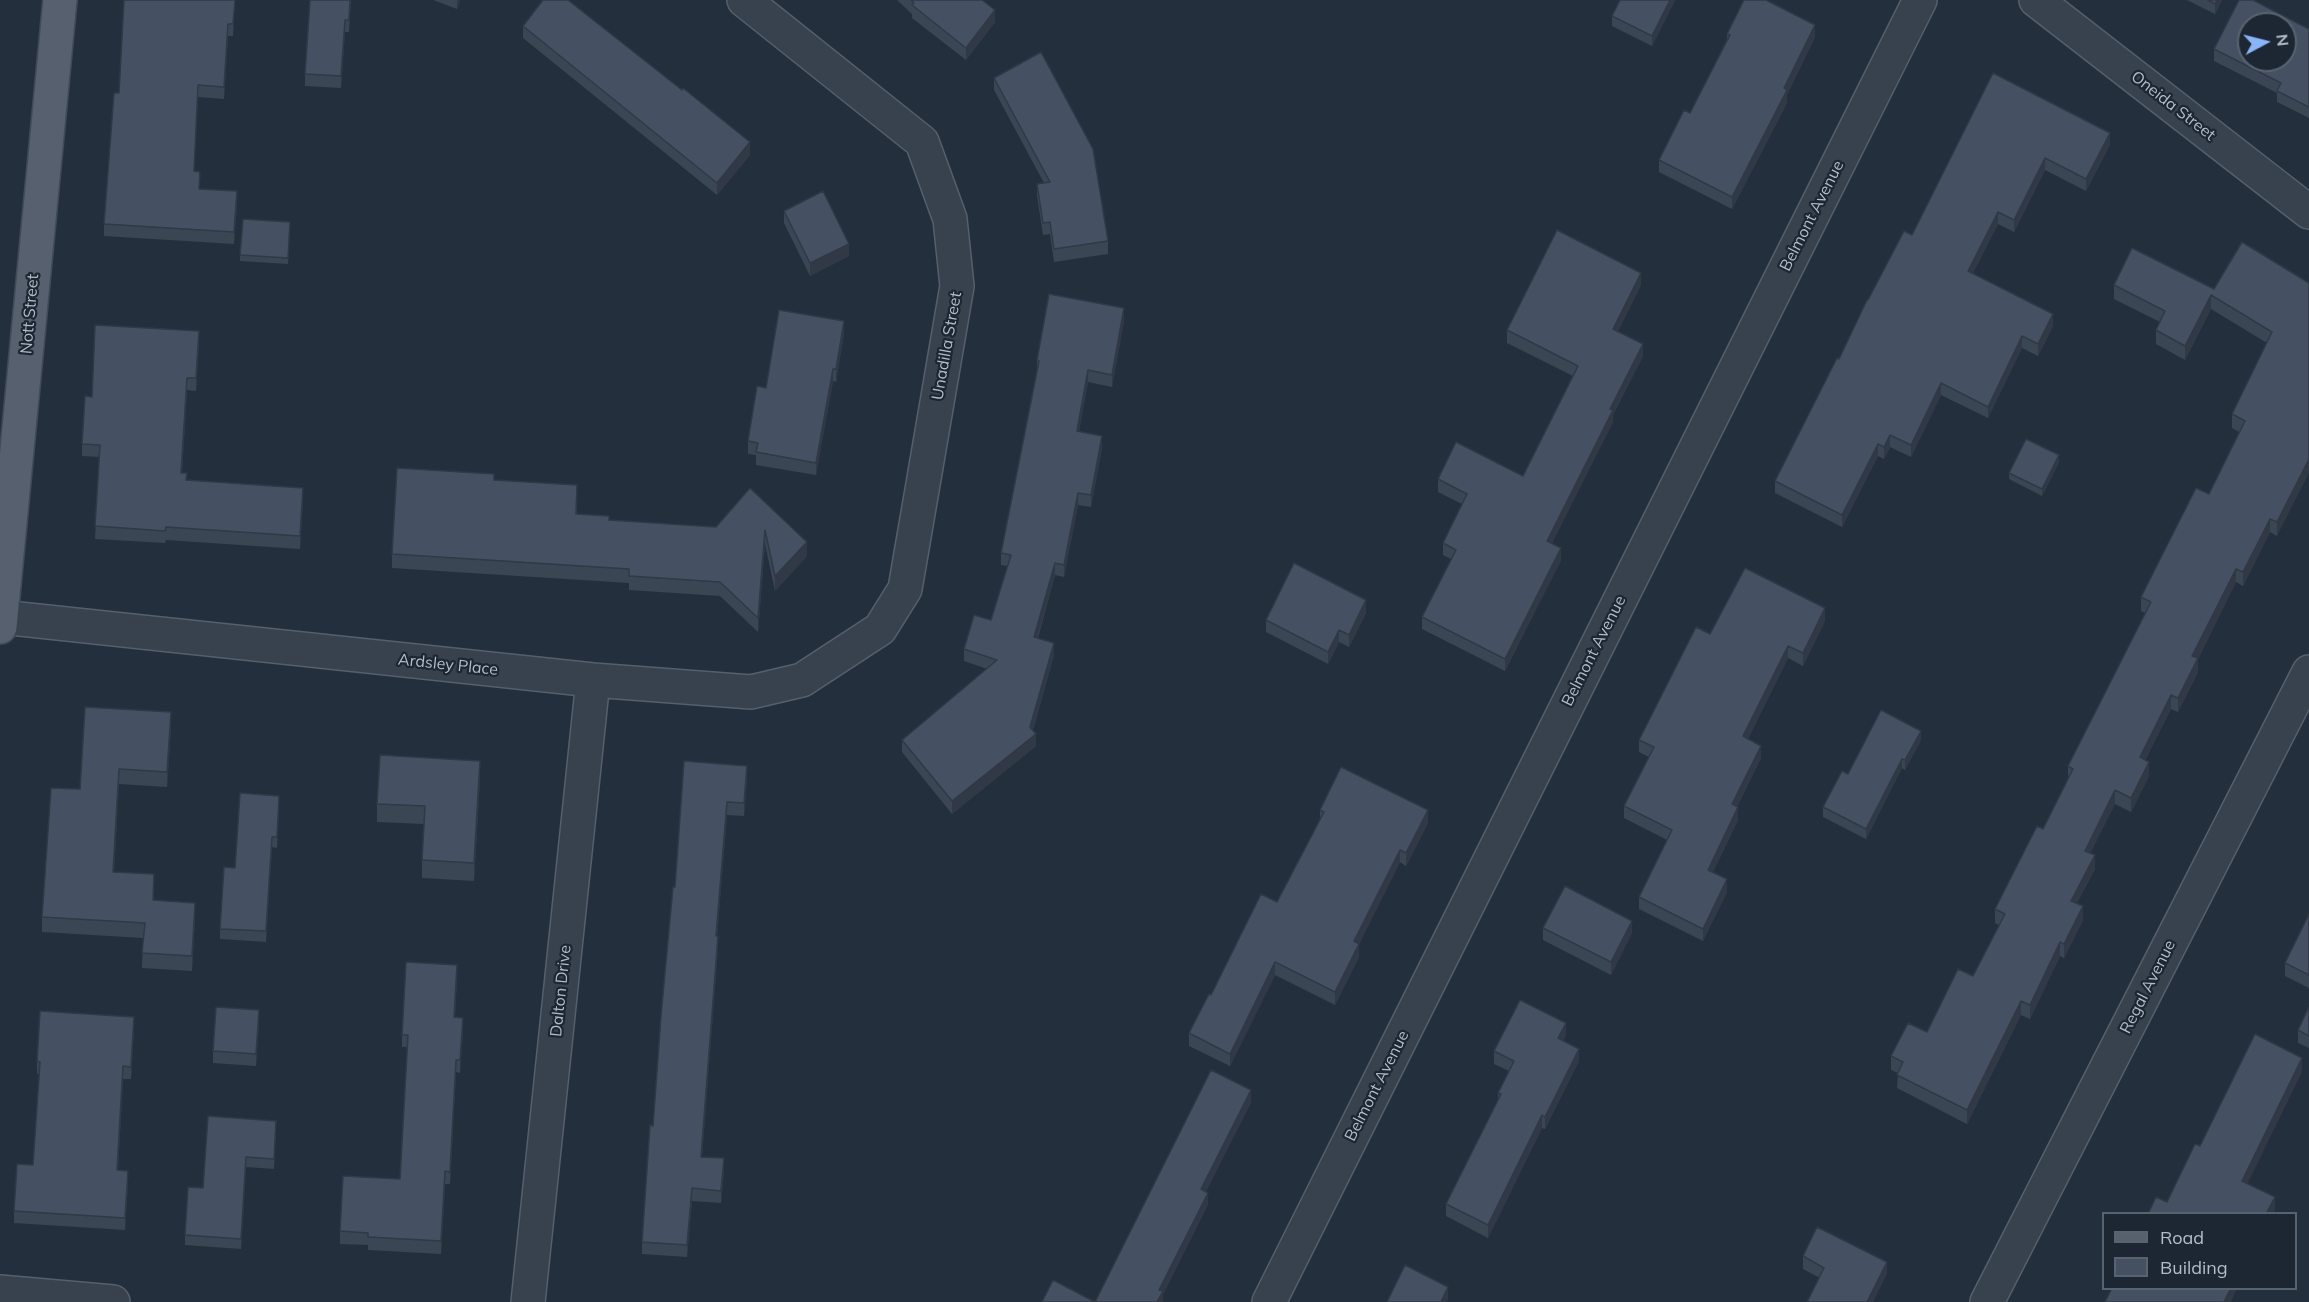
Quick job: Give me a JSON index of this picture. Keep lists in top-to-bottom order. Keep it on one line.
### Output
{"streets":{"main road":["Nott Street"],"street":["Oneida Street","Belmont Avenue","Unadilla Street","Ardsley Place","Regal Avenue","Dalton Drive"]},"crossings":[["Nott Street","Ardsley Place"],["Unadilla Street","Ardsley Place"],["Ardsley Place","Dalton Drive"]],"legend":["Road","Building"],"north":"right"}
